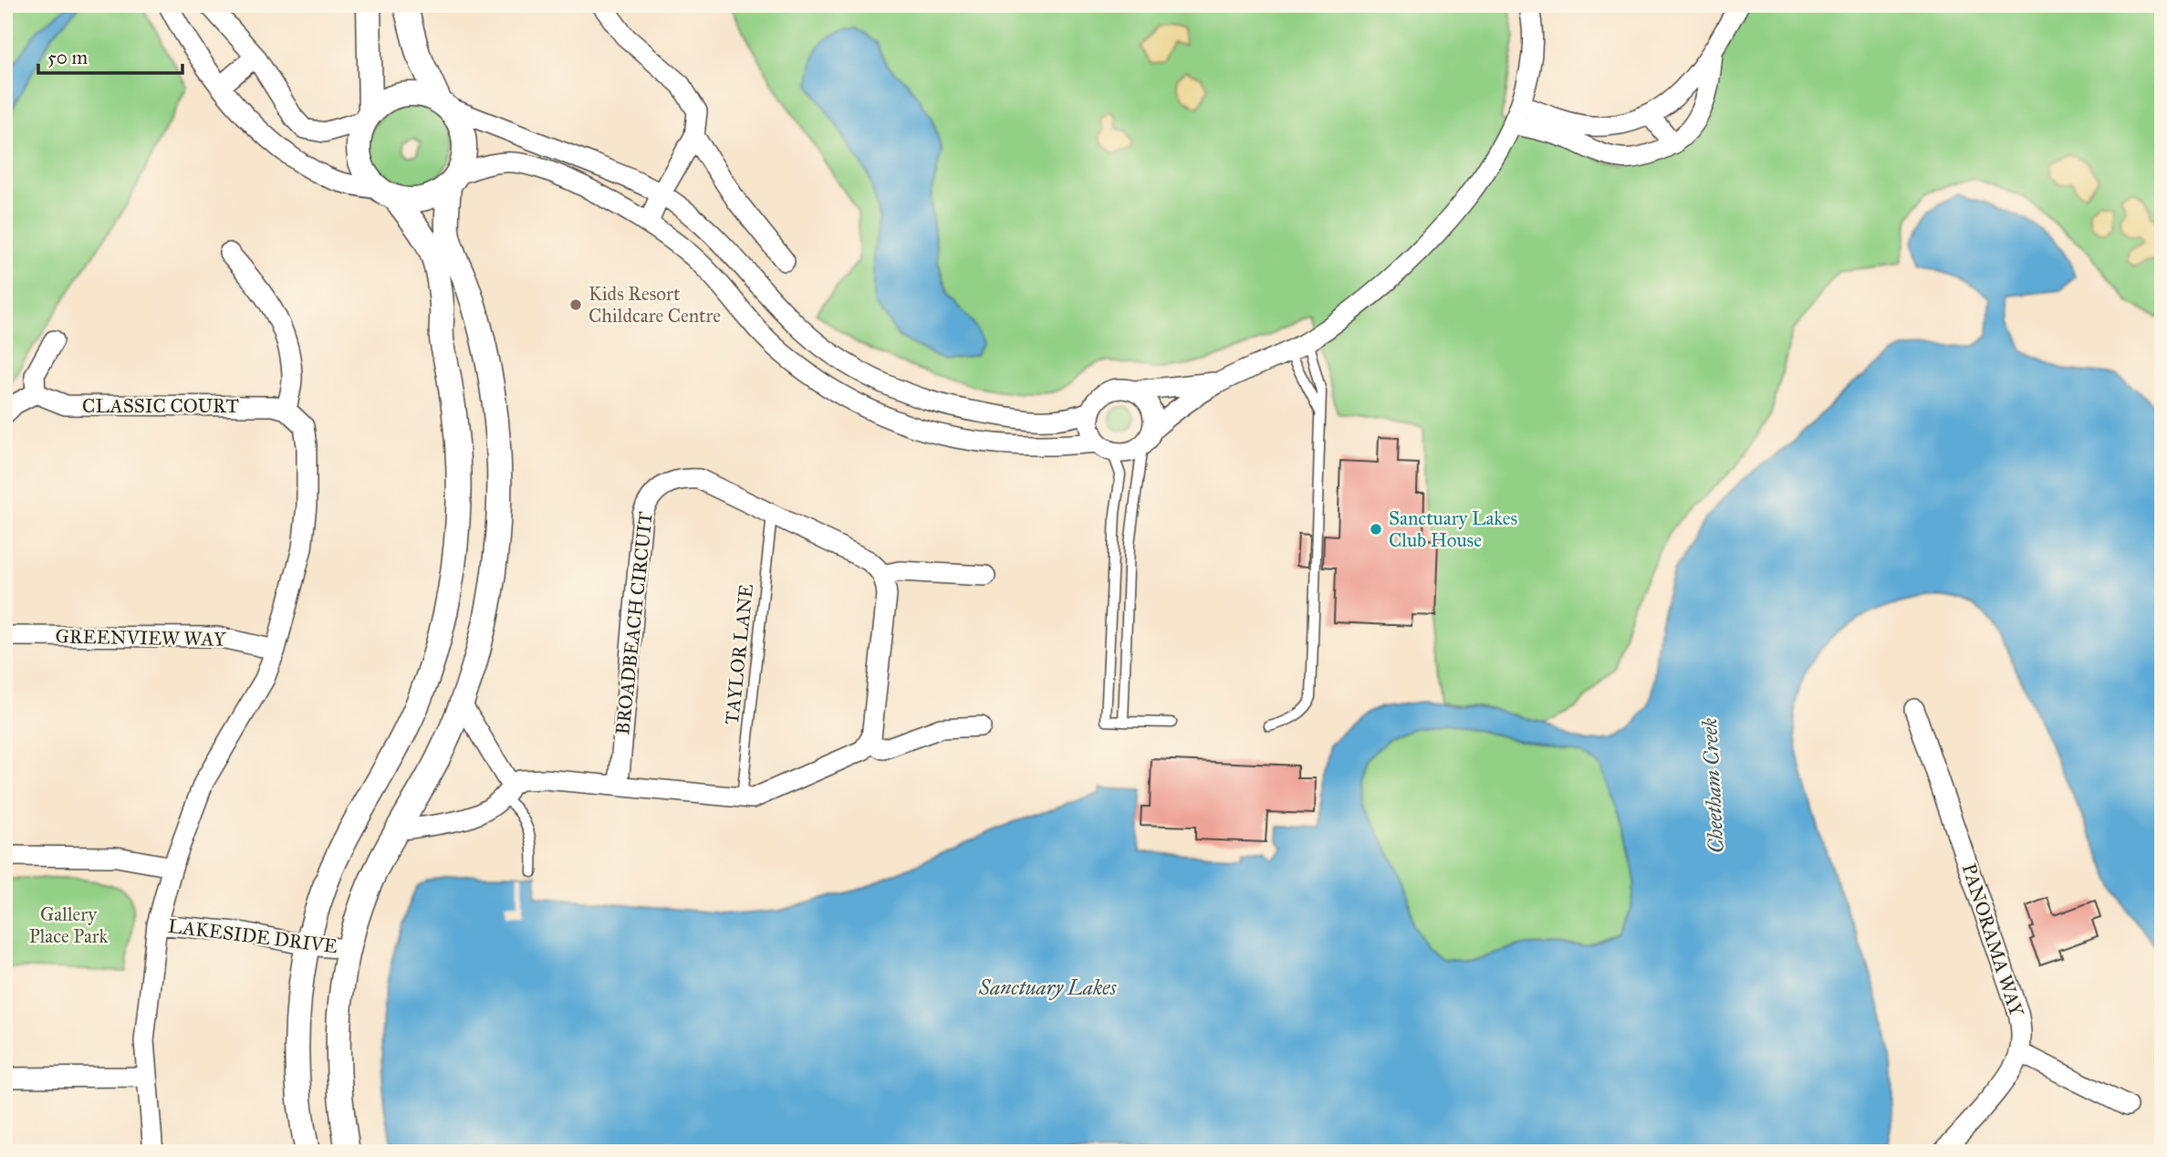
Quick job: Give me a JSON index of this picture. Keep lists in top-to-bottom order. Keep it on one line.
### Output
{"streets":{"street":["CLASSIC COURT","BROADBEACH CIRCUIT","GREENVIEW WAY","LAKESIDE DRIVE","PANORAMA WAY"],"lane":["TAYLOR LANE"]},"crossings":[["CLASSIC COURT","LAKESIDE DRIVE"],["BROADBEACH CIRCUIT","TAYLOR LANE"],["GREENVIEW WAY","LAKESIDE DRIVE"]],"water":["Cheetham Creek","Sanctuary Lakes"],"parks":["Gallery Place Park"],"places":["Kids Resort Childcare Centre","Sanctuary Lakes Club House"],"scale_bar":"50 m"}
